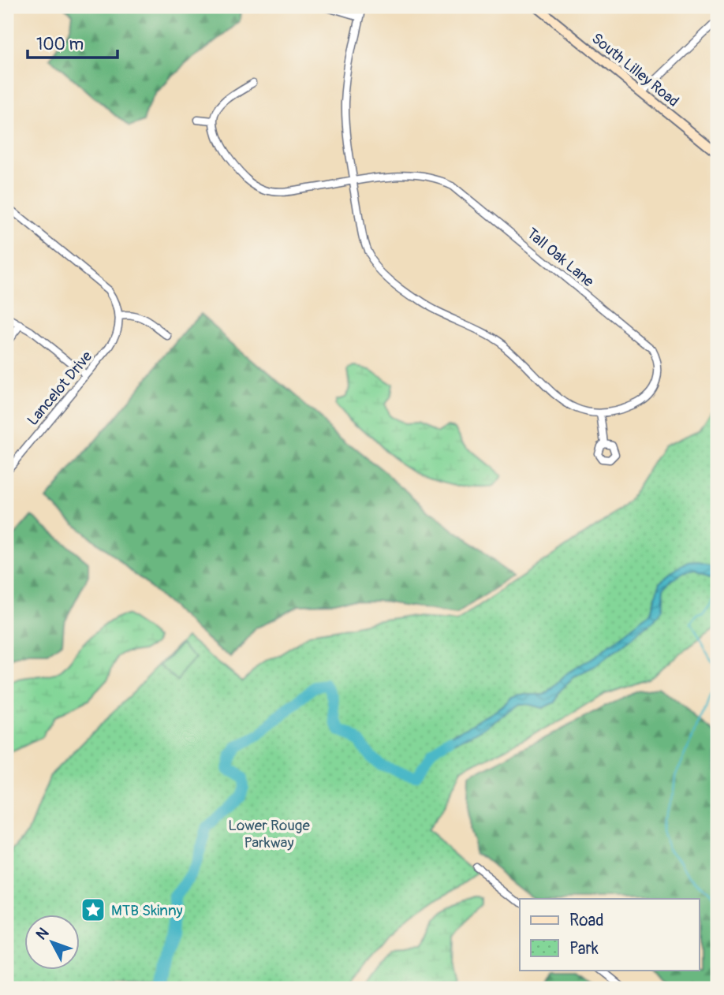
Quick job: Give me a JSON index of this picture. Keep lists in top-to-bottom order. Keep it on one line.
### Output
{"streets":{"street":["South Lilley Road","Tall Oak Lane","Lancelot Drive"]},"parks":["Lower Rouge Parkway"],"places":{"place":["MTB Skinny"]},"legend":["Road","Park"],"scale_bar":"100 m","north":"top left"}
